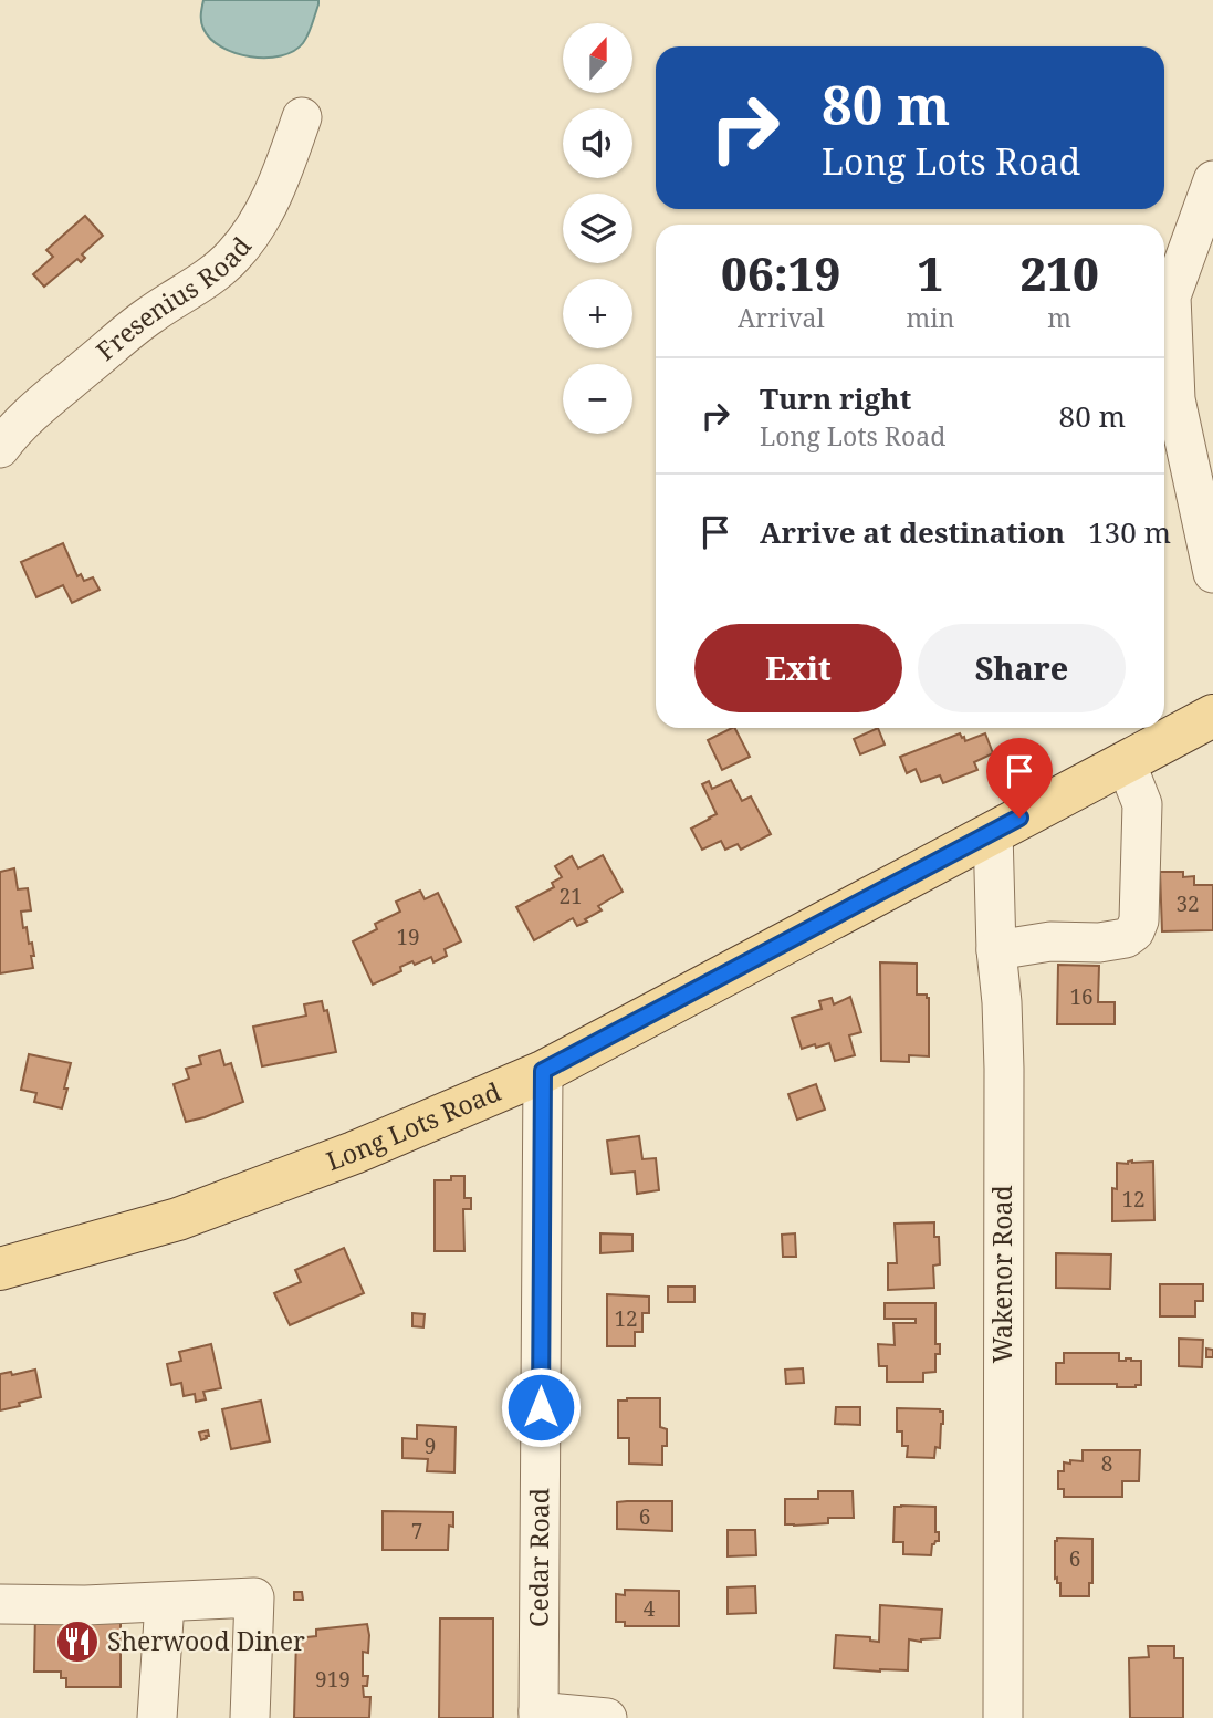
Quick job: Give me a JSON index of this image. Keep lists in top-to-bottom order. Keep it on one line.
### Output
{"streets":{"main road":["Long Lots Road"],"street":["Fresenius Road","Wakenor Road","Cedar Road"]},"crossings":[["Long Lots Road","Wakenor Road"],["Long Lots Road","Cedar Road"]],"places":{"restaurant":["Sherwood Diner"]},"house_numbers":["21","32","19","16","12","12","9","8","6","7","6","4","919"],"north":"top","page":{"map_buttons":["+","−"],"turn":["80 m","Long Lots Road"],"eta":["06:19","Arrival","1","min","210","m"],"list":[{"name":"Turn right","note":"Long Lots Road","value":"80 m"},{"name":"Arrive at destination","value":"130 m"}],"buttons":["Exit","Share"]}}
